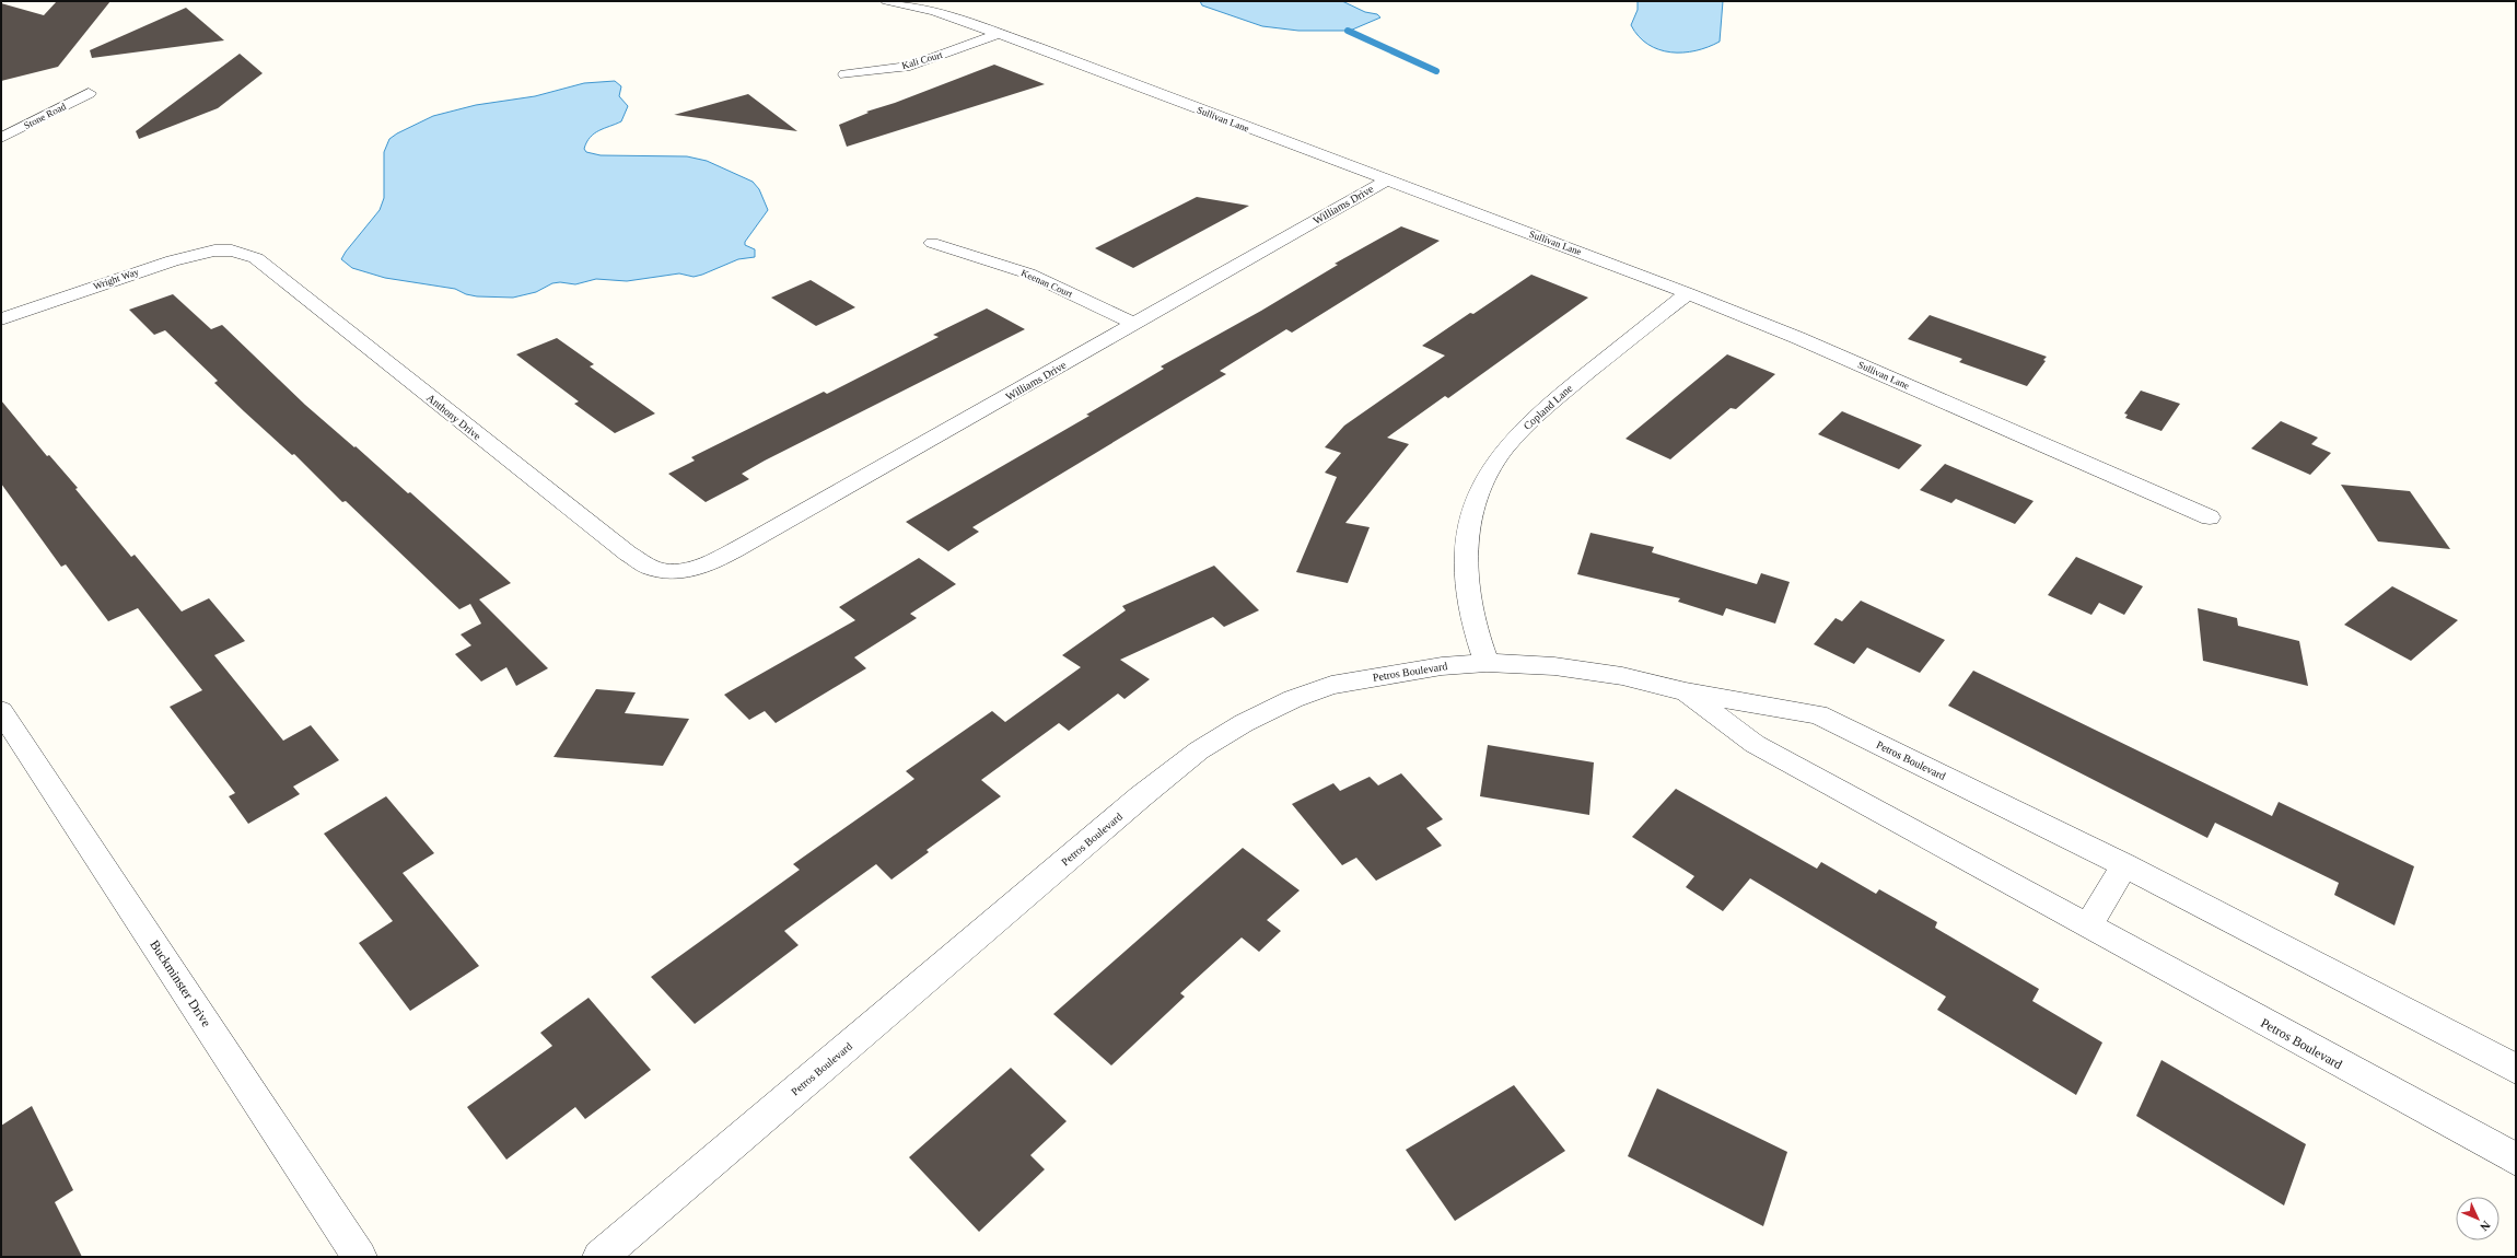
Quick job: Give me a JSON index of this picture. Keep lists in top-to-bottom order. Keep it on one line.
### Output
{"streets":{"street":["Kali Court","Stone Road","Sullivan Lane","Williams Drive","Wright Way","Keenan Court","Copland Lane","Anthony Drive","Petros Boulevard","Buckminster Drive"]},"crossings":[["Kali Court","Sullivan Lane"],["Sullivan Lane","Williams Drive"],["Sullivan Lane","Copland Lane"],["Williams Drive","Keenan Court"],["Williams Drive","Anthony Drive"],["Wright Way","Anthony Drive"],["Copland Lane","Petros Boulevard"]],"north":"bottom right"}
